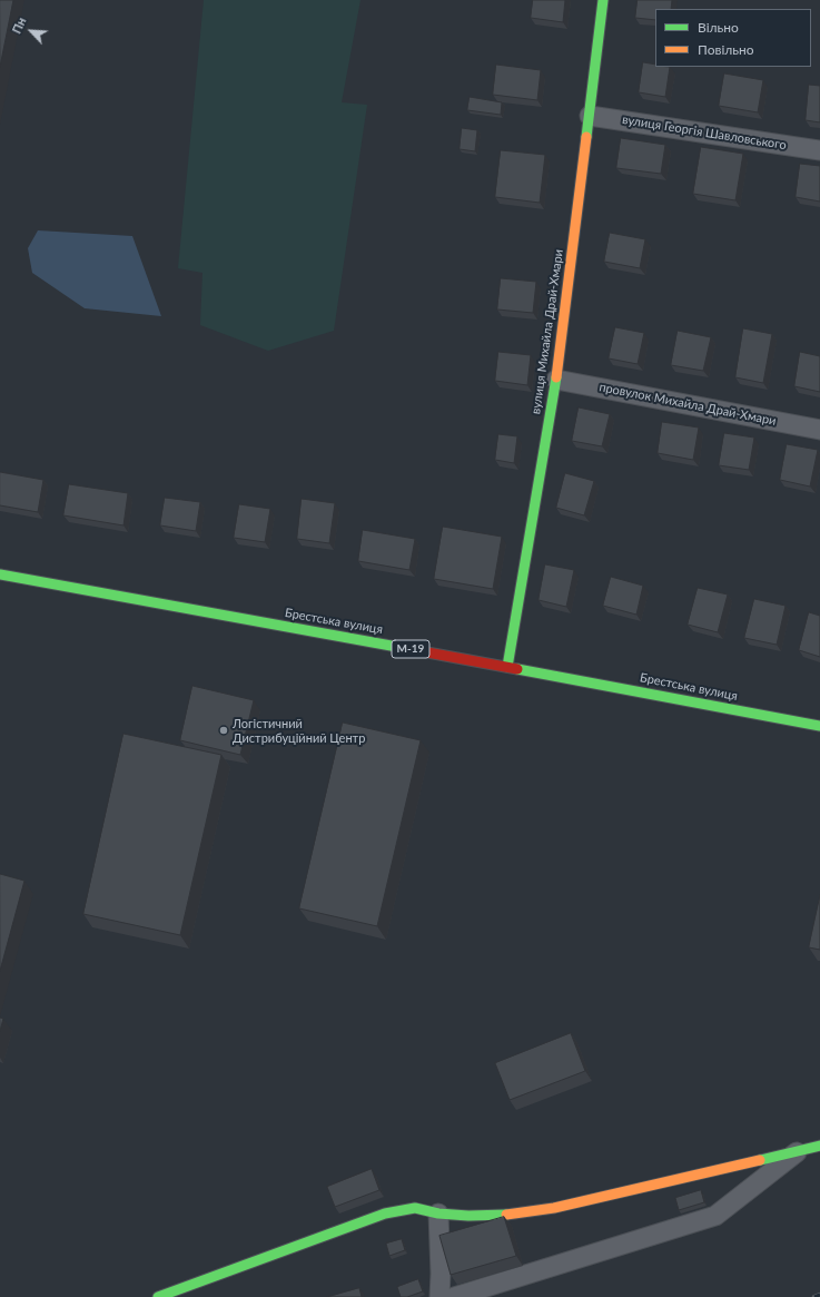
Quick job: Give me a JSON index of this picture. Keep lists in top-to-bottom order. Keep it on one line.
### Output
{"streets":{"main road":["вулиця Михайла Драй-Хмари","Брестська вулиця","М-19"],"street":["вулиця Георгія Шавловського","провулок Михайла Драй-Хмари"]},"crossings":[["вулиця Георгія Шавловського","вулиця Михайла Драй-Хмари"],["вулиця Михайла Драй-Хмари","провулок Михайла Драй-Хмари"],["вулиця Михайла Драй-Хмари","Брестська вулиця"]],"places":["Логістичний Дистрибуційний Центр"],"legend":["Вільно","Повільно"],"north":"top left"}
